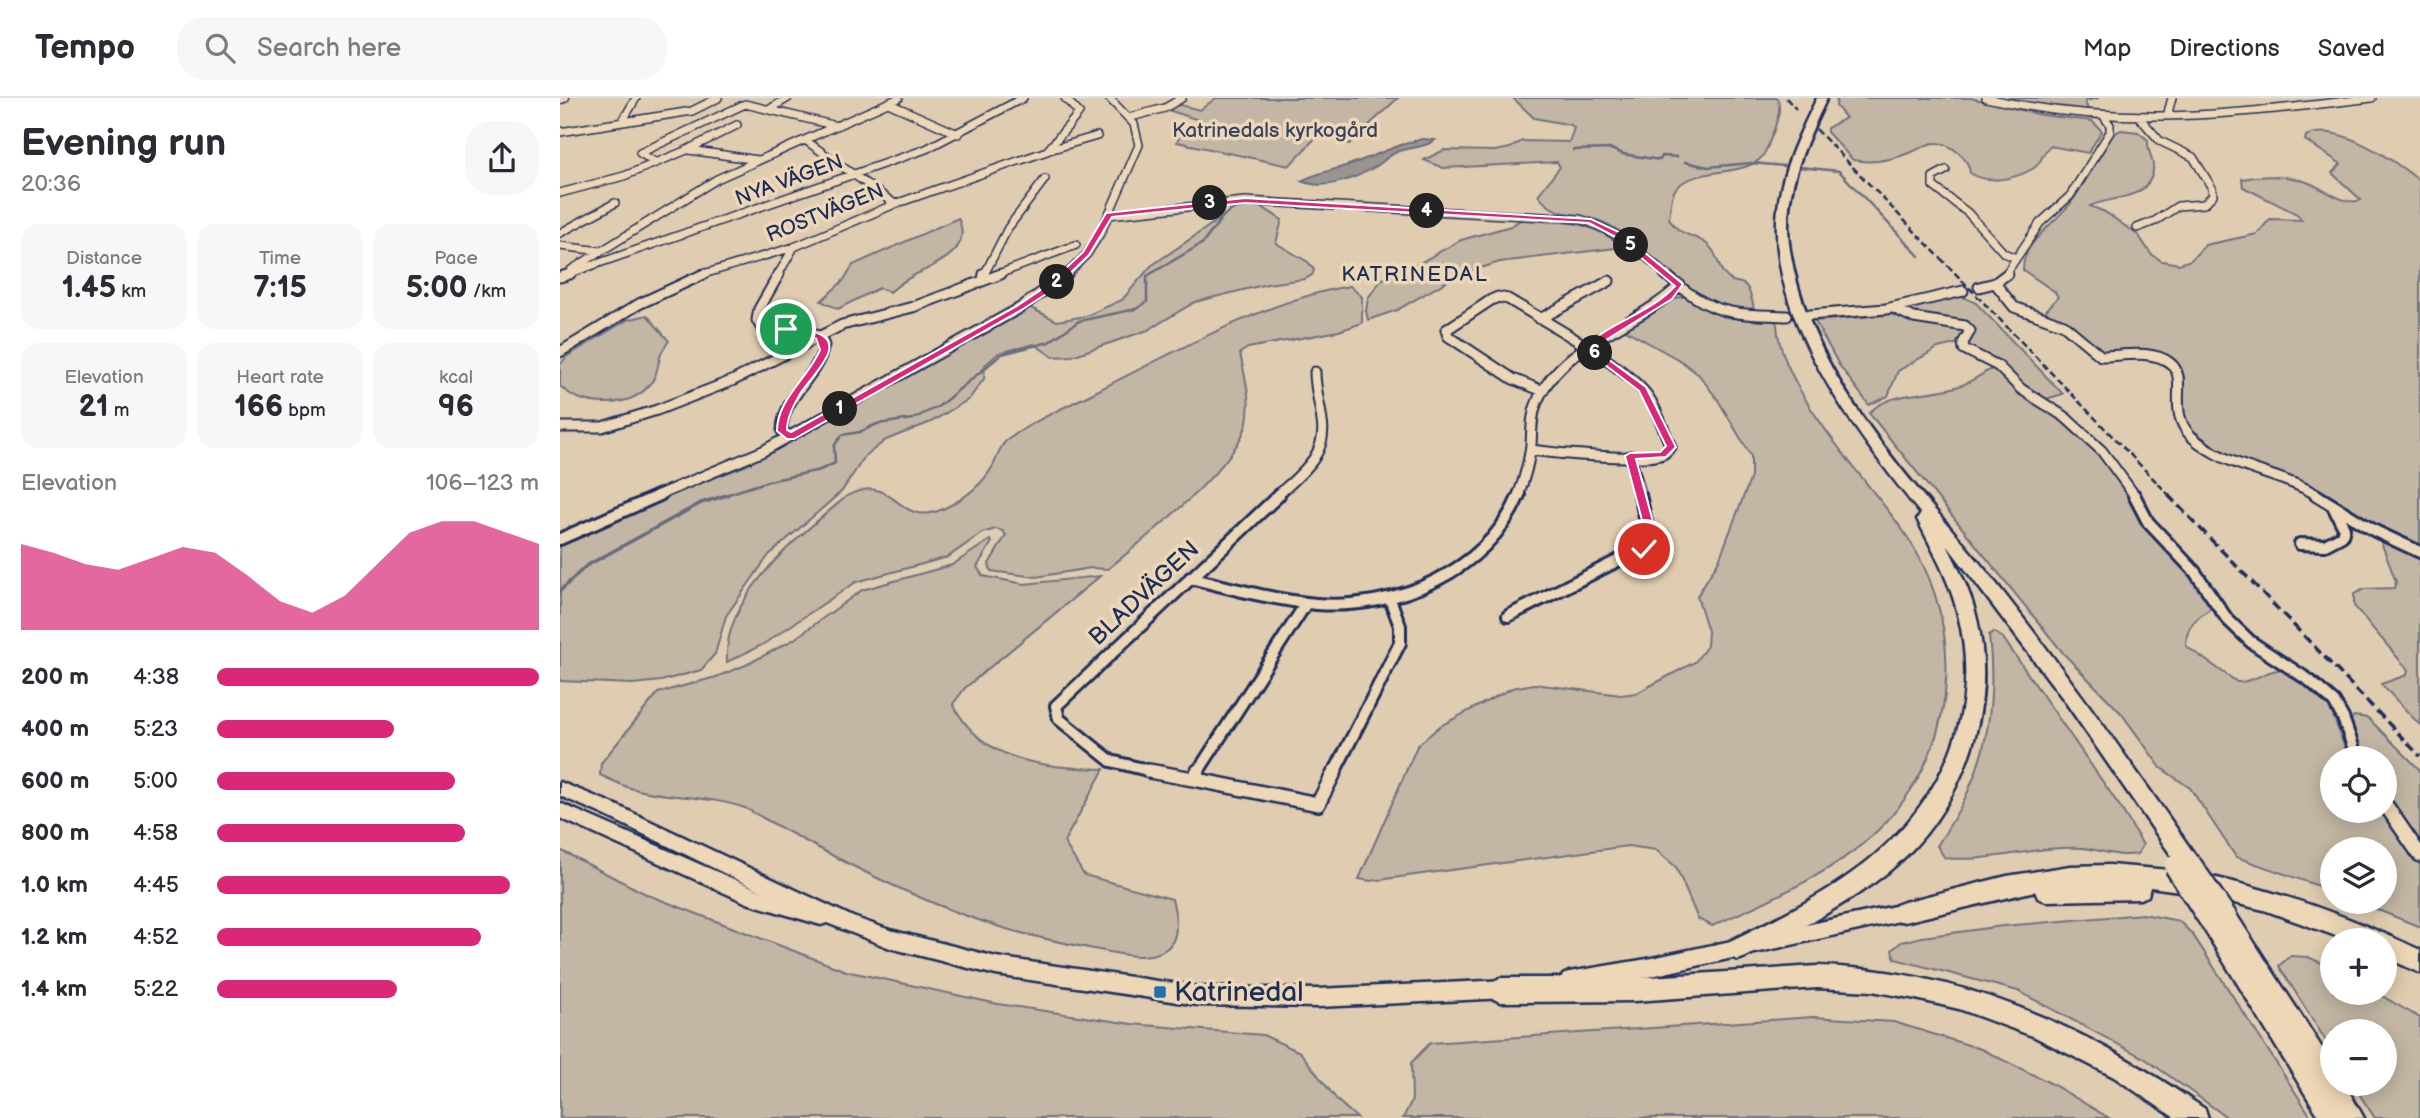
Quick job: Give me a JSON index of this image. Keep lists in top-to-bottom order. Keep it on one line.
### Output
{"streets":{"street":["NYA VÄGEN","ROSTVÄGEN","BLADVÄGEN"]},"districts":["KATRINEDAL"],"parks":["Katrinedals kyrkogård"],"places":{"transit":["Katrinedal"]},"page":{"header":"Tempo","search":"Search here","nav":["Map","Directions","Saved"],"heading":["Evening run","20:36"],"pins":["3","4","5","2","6","1"],"stats":[["Distance","1.45 km"],["Time","7:15"],["Pace","5:00 /km"],["Elevation","21 m"],["Heart rate","166 bpm"],["kcal","96"]],"chart":["Elevation","106–123 m"],"list":[{"name":"200 m","note":"4:38"},{"name":"400 m","note":"5:23"},{"name":"600 m","note":"5:00"},{"name":"800 m","note":"4:58"},{"name":"1.0 km","note":"4:45"},{"name":"1.2 km","note":"4:52"},{"name":"1.4 km","note":"5:22"}],"map_buttons":["+","−"]}}
